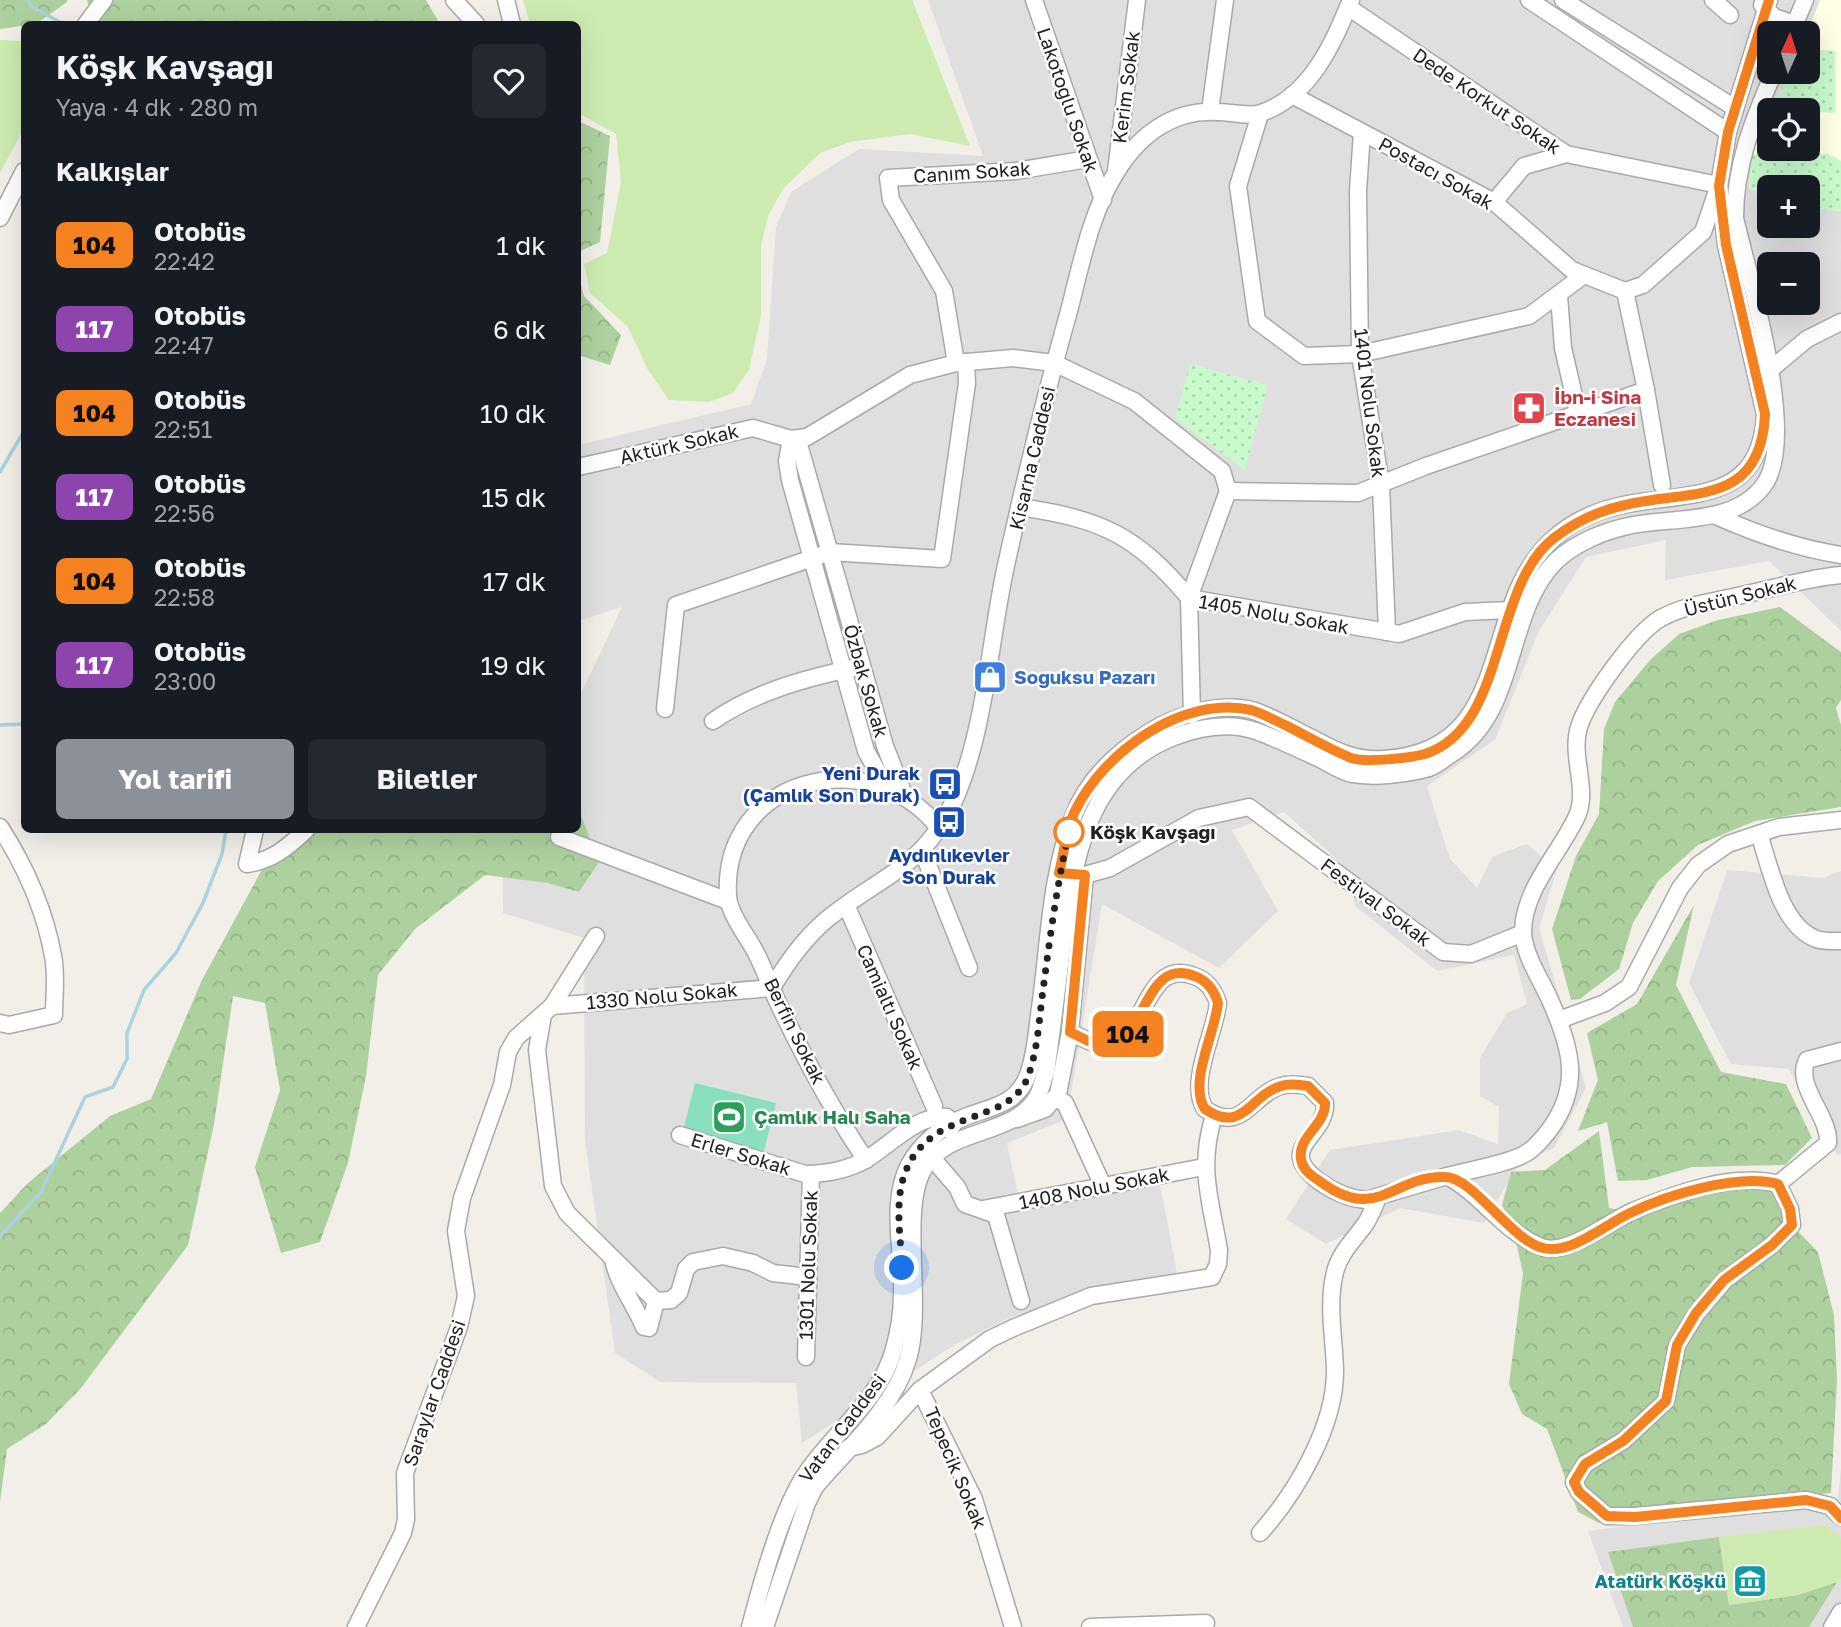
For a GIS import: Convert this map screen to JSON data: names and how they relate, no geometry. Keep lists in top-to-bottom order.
{
  "streets": {
    "street": [
      "Kerim Sokak",
      "Lakotoğlu Sokak",
      "Dede Korkut Sokak",
      "Canım Sokak",
      "Postacı Sokak",
      "1401 Nolu Sokak",
      "Aktürk Sokak",
      "Kisarna Caddesi",
      "Üstün Sokak",
      "1405 Nolu Sokak",
      "Özbak Sokak",
      "Festival Sokak",
      "1330 Nolu Sokak",
      "Camialtı Sokak",
      "Berfin Sokak",
      "Erler Sokak",
      "1408 Nolu Sokak",
      "1301 Nolu Sokak",
      "Saraylar Caddesi",
      "Vatan Caddesi",
      "Tepecik Sokak"
    ]
  },
  "crossings": [
    ["Kerim Sokak", "Kisarna Caddesi"],
    ["Lakotoğlu Sokak", "Canım Sokak"],
    ["Lakotoğlu Sokak", "Kisarna Caddesi"],
    ["Dede Korkut Sokak", "Vatan Caddesi"],
    ["Postacı Sokak", "1401 Nolu Sokak"],
    ["1401 Nolu Sokak", "1405 Nolu Sokak"],
    ["Aktürk Sokak", "Özbak Sokak"],
    ["Kisarna Caddesi", "1405 Nolu Sokak"],
    ["Kisarna Caddesi", "1330 Nolu Sokak"],
    ["Kisarna Caddesi", "Camialtı Sokak"],
    ["Kisarna Caddesi", "Berfin Sokak"],
    ["Üstün Sokak", "Festival Sokak"],
    ["1405 Nolu Sokak", "Vatan Caddesi"],
    ["Festival Sokak", "Vatan Caddesi"],
    ["1330 Nolu Sokak", "Berfin Sokak"],
    ["1330 Nolu Sokak", "Saraylar Caddesi"],
    ["Berfin Sokak", "Erler Sokak"],
    ["Erler Sokak", "1301 Nolu Sokak"],
    ["Erler Sokak", "Vatan Caddesi"]
  ],
  "places": {
    "pharmacy": ["İbn-i Sina Eczanesi"],
    "shop": ["Soğuksu Pazarı"],
    "bus stop": ["Yeni Durak (Çamlık Son Durak)", "Aydınlıkevler Son Durak"],
    "other": ["Köşk Kavşağı"],
    "sports": ["Çamlık Halı Saha"],
    "museum": ["Atatürk Köşkü"]
  },
  "lines": ["bus line 104"],
  "north": "top",
  "page": {
    "on_map": "104",
    "map_buttons": ["+", "−"],
    "heading": [
      ["Köşk Kavşağı", "Yaya · 4 dk · 280 m"],
      "Kalkışlar"
    ],
    "list": [
      {
        "mark": "104",
        "name": "Otobüs",
        "note": "22:42",
        "value": "1 dk"
      },
      {
        "mark": "117",
        "name": "Otobüs",
        "note": "22:47",
        "value": "6 dk"
      },
      {
        "mark": "104",
        "name": "Otobüs",
        "note": "22:51",
        "value": "10 dk"
      },
      {
        "mark": "117",
        "name": "Otobüs",
        "note": "22:56",
        "value": "15 dk"
      },
      {
        "mark": "104",
        "name": "Otobüs",
        "note": "22:58",
        "value": "17 dk"
      },
      {
        "mark": "117",
        "name": "Otobüs",
        "note": "23:00",
        "value": "19 dk"
      }
    ],
    "buttons": ["Yol tarifi", "Biletler"]
  }
}
